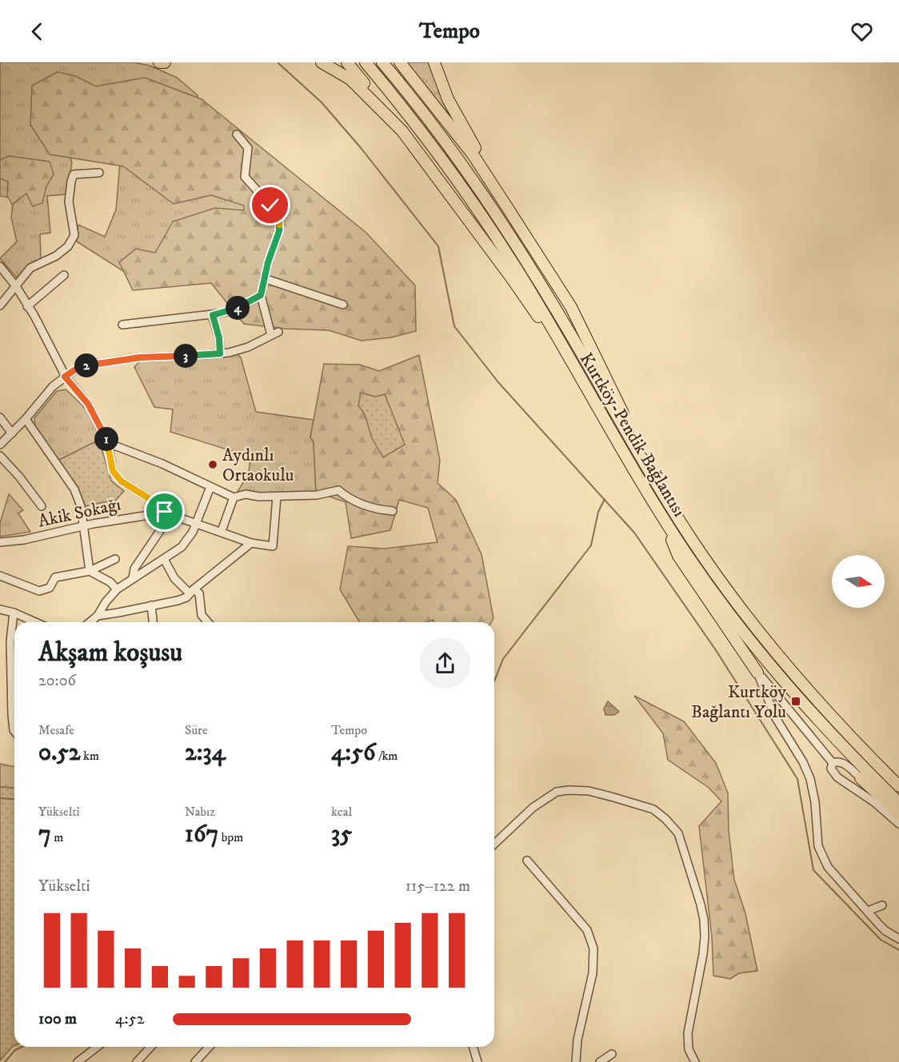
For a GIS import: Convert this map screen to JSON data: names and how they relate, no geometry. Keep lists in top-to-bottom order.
{
  "streets": {
    "highway": ["Kurtköy-Pendik Bağlantısı"],
    "street": ["Akik Sokağı"]
  },
  "places": {
    "other": ["Aydınlı Ortaokulu"],
    "transit": ["Kurtköy Bağlantı Yolu"]
  },
  "north": "right",
  "page": {
    "header": "Tempo",
    "pins": [
      "4",
      "3",
      "2",
      "1"
    ],
    "heading": ["Akşam koşusu", "20:06"],
    "stats": [
      ["Mesafe", "0.52 km"],
      ["Süre", "2:34"],
      ["Tempo", "4:56 /km"],
      ["Yükselti", "7 m"],
      ["Nabız", "167 bpm"],
      ["kcal", "35"]
    ],
    "chart": ["Yükselti", "115–122 m"],
    "list": [
      {
        "name": "100 m",
        "note": "4:52"
      }
    ]
  }
}
